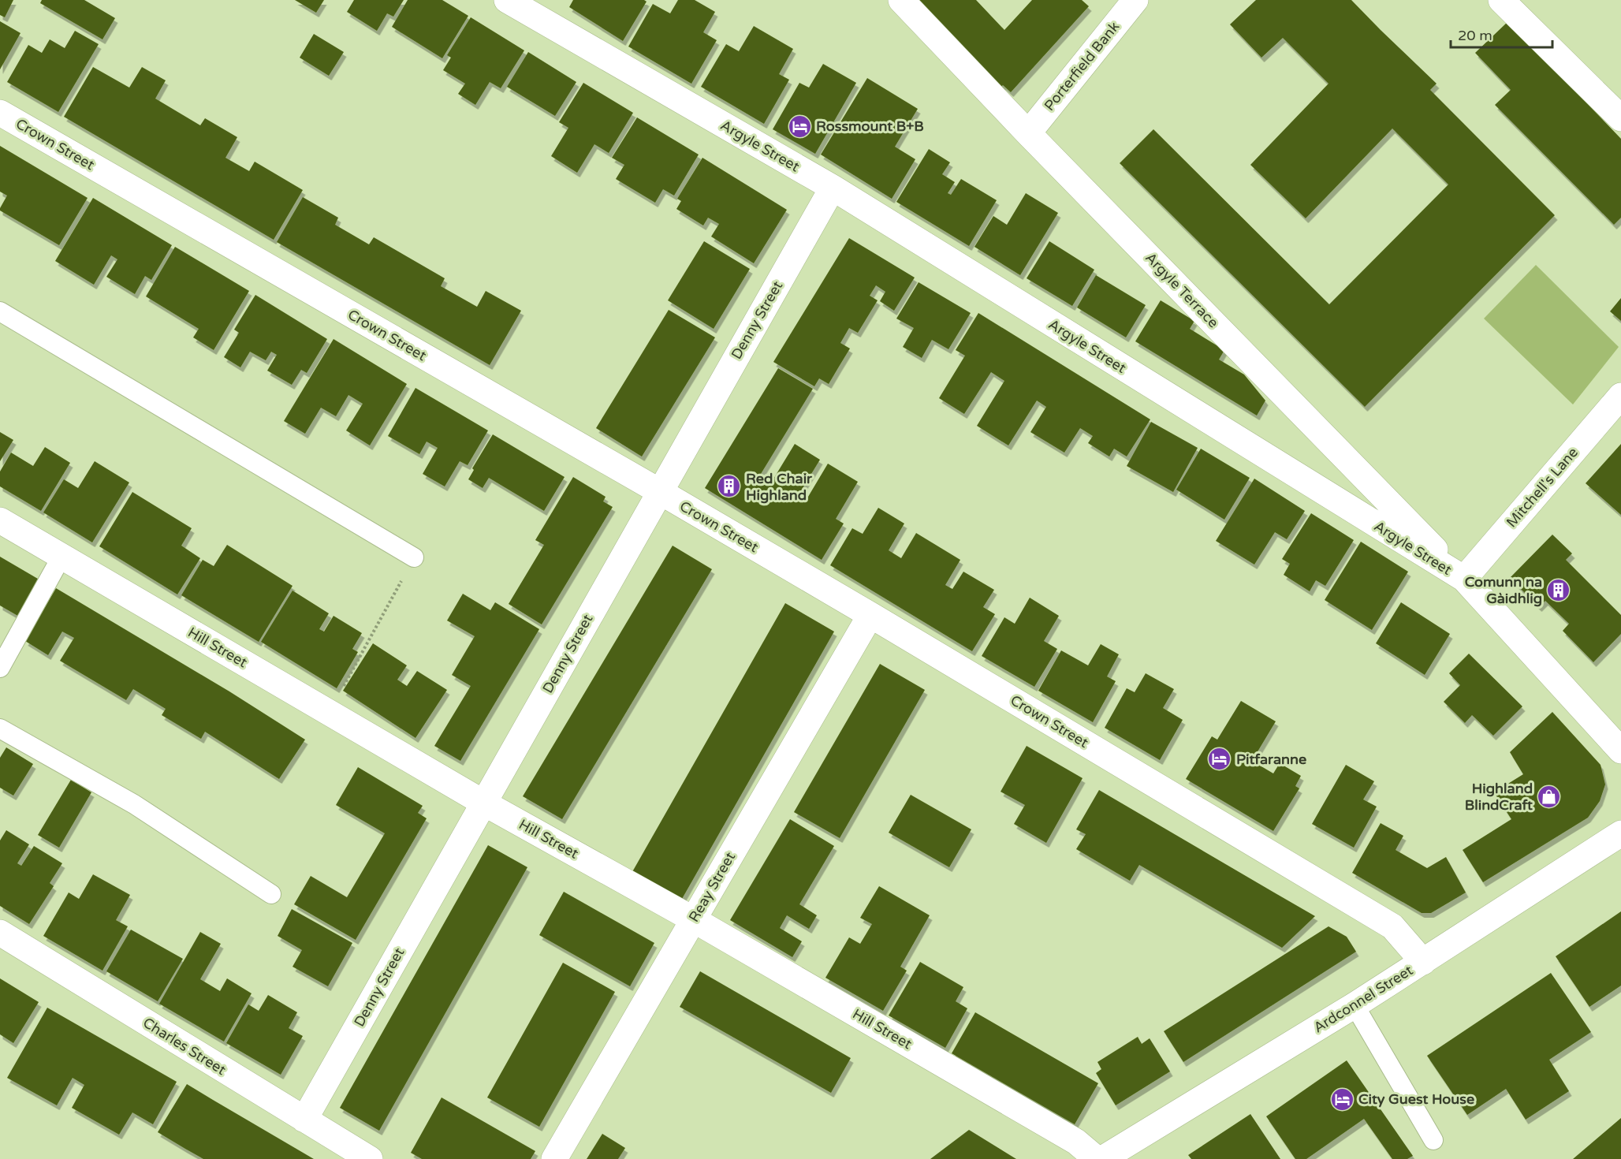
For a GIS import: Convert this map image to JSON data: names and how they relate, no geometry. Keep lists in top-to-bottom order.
{
  "streets": {
    "street": [
      "Porterfield Bank",
      "Crown Street",
      "Argyle Street",
      "Argyle Terrace",
      "Denny Street",
      "Mitchell's Lane",
      "Hill Street",
      "Reay Street",
      "Ardconnel Street",
      "Charles Street"
    ]
  },
  "crossings": [
    ["Porterfield Bank", "Argyle Terrace"],
    ["Crown Street", "Denny Street"],
    ["Crown Street", "Reay Street"],
    ["Crown Street", "Ardconnel Street"],
    ["Argyle Street", "Argyle Terrace"],
    ["Argyle Street", "Denny Street"],
    ["Argyle Street", "Mitchell's Lane"],
    ["Argyle Terrace", "Mitchell's Lane"],
    ["Denny Street", "Hill Street"],
    ["Denny Street", "Charles Street"],
    ["Hill Street", "Reay Street"]
  ],
  "places": {
    "hotel": ["Rossmount B+B", "Pitfaranne", "City Guest House"],
    "building": ["Red Chair Highland", "Comunn na Gàidhlig"],
    "shop": ["Highland BlindCraft"]
  },
  "scale_bar": "20 m"
}
